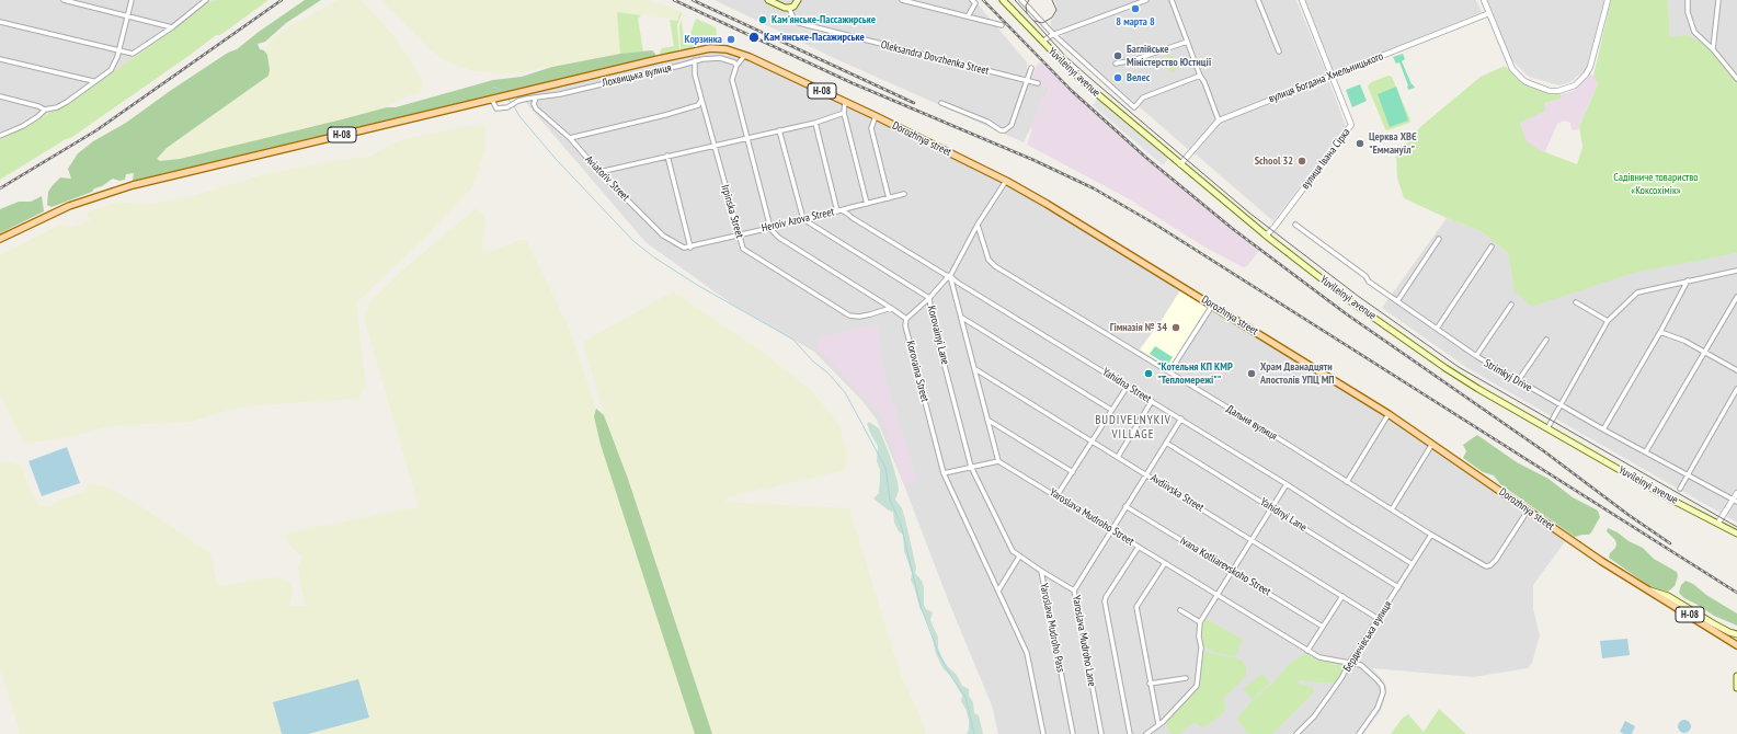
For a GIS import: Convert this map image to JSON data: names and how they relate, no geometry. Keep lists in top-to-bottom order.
{
  "streets": {
    "main road": ["Yuvileinyi avenue", "Н-08", "Dorozhnya street"],
    "street": [
      "Oleksandra Dovzhenka Street",
      "Лохвицька вулиця",
      "вулиця Богдана Хмельницького",
      "вулиця Івана Сірка",
      "Aviatoriv Street",
      "Irpinska Street",
      "Heroiv Azova Street",
      "Korovainyi Lane",
      "Korovaina Street",
      "Strimkyj Drive",
      "Yahidna Street",
      "Дальня вулиця",
      "Avdiivska Street",
      "Yahidnyi Lane",
      "Yaroslava Mudroho Street",
      "Ivana Kotliarevskoho Street",
      "Yaroslava Mudroho Pass",
      "Бердичівська вулиця",
      "Yaroslava Mudroho Lane"
    ]
  },
  "crossings": [
    ["Yuvileinyi avenue", "вулиця Богдана Хмельницького"],
    ["Yuvileinyi avenue", "вулиця Івана Сірка"],
    ["Лохвицька вулиця", "Н-08"],
    ["Лохвицька вулиця", "Dorozhnya street"],
    ["Лохвицька вулиця", "Aviatoriv Street"],
    ["Лохвицька вулиця", "Irpinska Street"],
    ["вулиця Богдана Хмельницького", "вулиця Івана Сірка"],
    ["Н-08", "Dorozhnya street"],
    ["Dorozhnya street", "Дальня вулиця"],
    ["Aviatoriv Street", "Heroiv Azova Street"],
    ["Irpinska Street", "Heroiv Azova Street"],
    ["Heroiv Azova Street", "Korovainyi Lane"],
    ["Heroiv Azova Street", "Yahidna Street"],
    ["Korovainyi Lane", "Yaroslava Mudroho Pass"],
    ["Yahidna Street", "Бердичівська вулиця"],
    ["Yahidna Street", "Yaroslava Mudroho Lane"],
    ["Дальня вулиця", "Бердичівська вулиця"],
    ["Avdiivska Street", "Бердичівська вулиця"],
    ["Avdiivska Street", "Yaroslava Mudroho Lane"],
    ["Yahidnyi Lane", "Бердичівська вулиця"],
    ["Yahidnyi Lane", "Yaroslava Mudroho Lane"],
    ["Yaroslava Mudroho Street", "Бердичівська вулиця"],
    ["Yaroslava Mudroho Street", "Yaroslava Mudroho Lane"],
    ["Ivana Kotliarevskoho Street", "Yaroslava Mudroho Lane"]
  ],
  "districts": ["BUDIVELNYKIV VILLAGE"],
  "parks": ["Садівниче товариство «Коксохімік»"],
  "places": [
    "8 марта 8",
    "Кам'янське-Пассажирське",
    "Кам'янське-Пасажирське",
    "Корзинка",
    "Баглійське Міністерство Юстиції",
    "Велес",
    "Церква ХВЄ \"Еммануїл\"",
    "School 32",
    "Гімназія № 34",
    "\"Котельня КП КМР \"Тепломережi\"\"",
    "Храм Дванадцяти Апостолів УПЦ МП"
  ]
}
